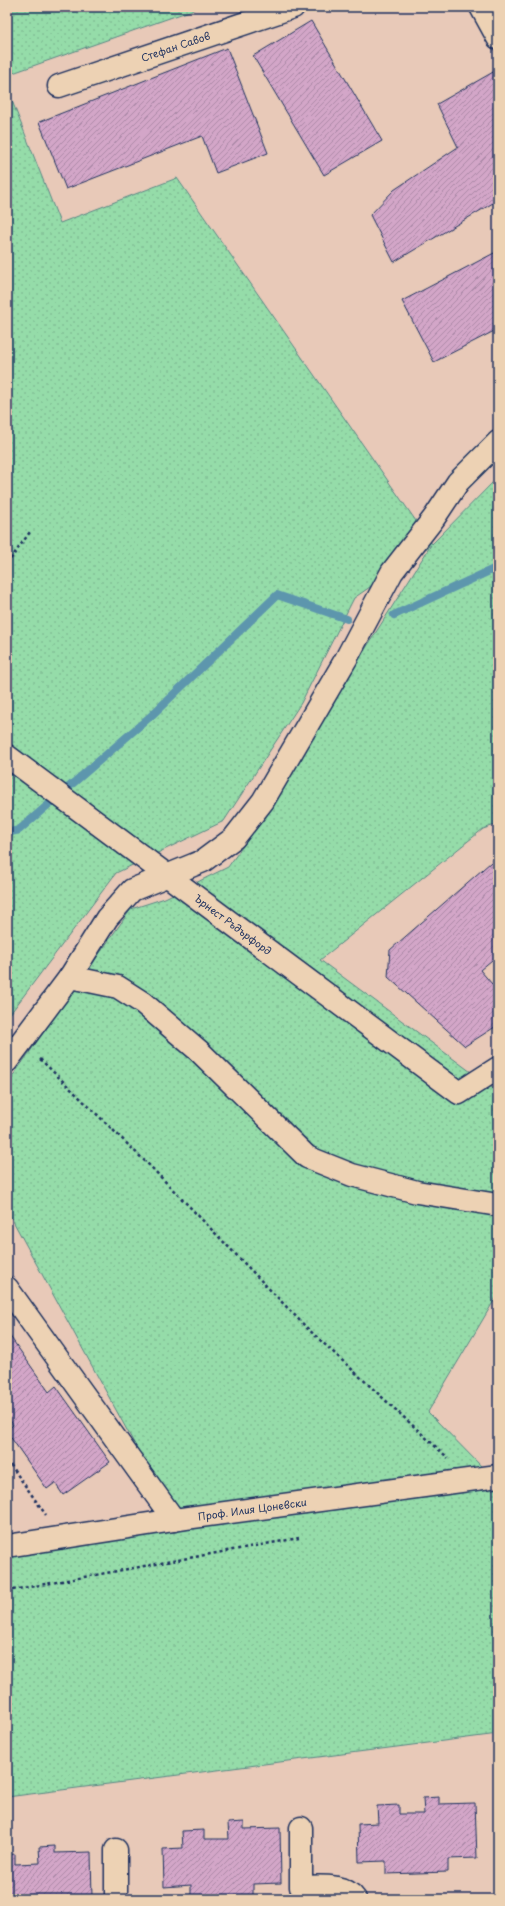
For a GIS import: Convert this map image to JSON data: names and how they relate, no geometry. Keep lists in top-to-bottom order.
{
  "streets": {
    "street": ["Стефан Савов", "Ърнест Ръдърфорд", "Проф. Илия Цоневски"]
  }
}
